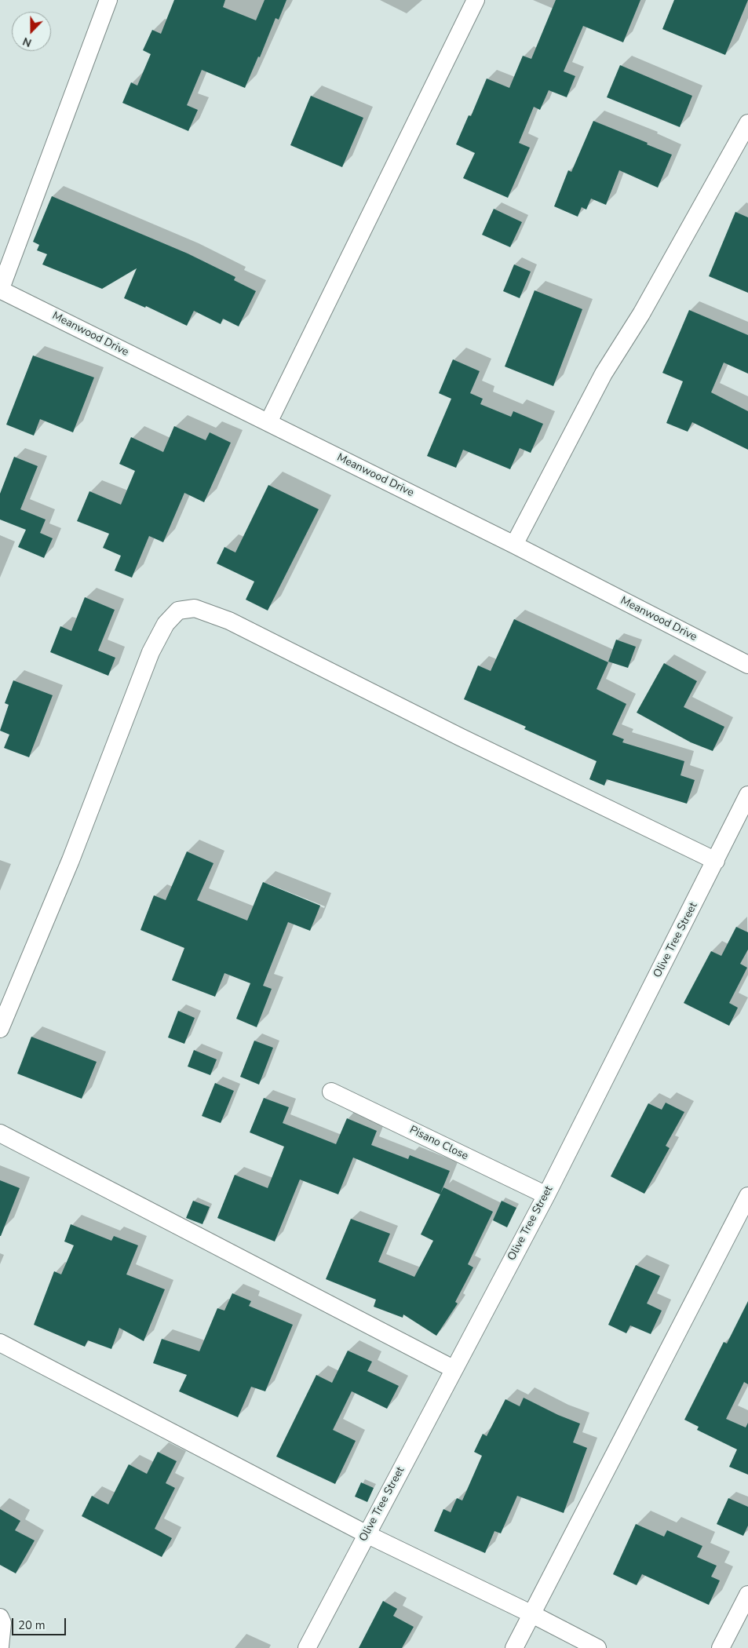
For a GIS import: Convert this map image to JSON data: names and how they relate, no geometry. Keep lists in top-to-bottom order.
{
  "streets": {
    "street": ["Meanwood Drive", "Olive Tree Street", "Pisano Close"]
  },
  "crossings": [
    ["Olive Tree Street", "Pisano Close"]
  ],
  "scale_bar": "20 m",
  "north": "bottom"
}
